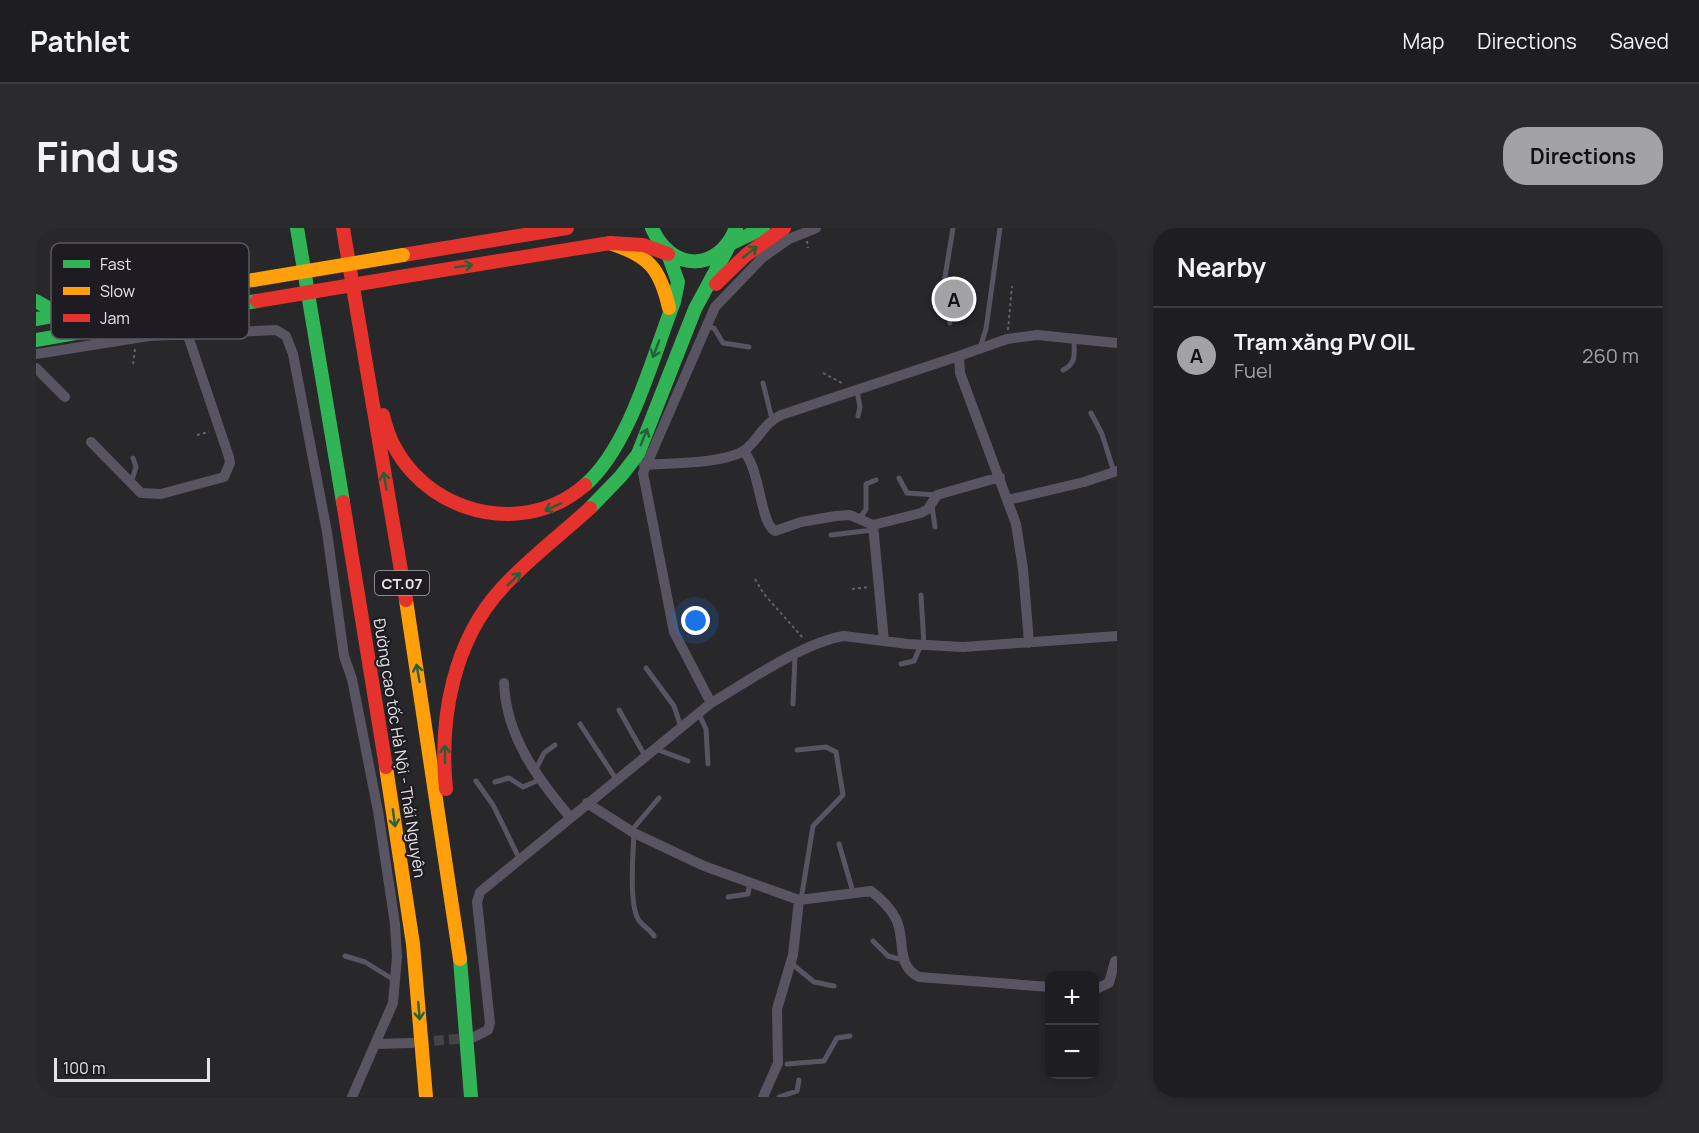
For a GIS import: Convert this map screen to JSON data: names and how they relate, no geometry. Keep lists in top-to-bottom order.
{
  "streets": {
    "main road": ["CT.07", "Đường cao tốc Hà Nội - Thái Nguyên"]
  },
  "legend": ["Fast", "Slow", "Jam"],
  "scale_bar": "100 m",
  "page": {
    "header": "Pathlet",
    "nav": ["Map", "Directions", "Saved"],
    "title": "Find us",
    "buttons": "Directions",
    "heading": "Nearby",
    "pins": "A",
    "list": [
      {
        "mark": "A",
        "name": "Trạm xăng PV OIL",
        "note": "Fuel",
        "value": "260 m"
      }
    ],
    "map_buttons": ["+", "−"],
    "scale": "100 m"
  }
}
